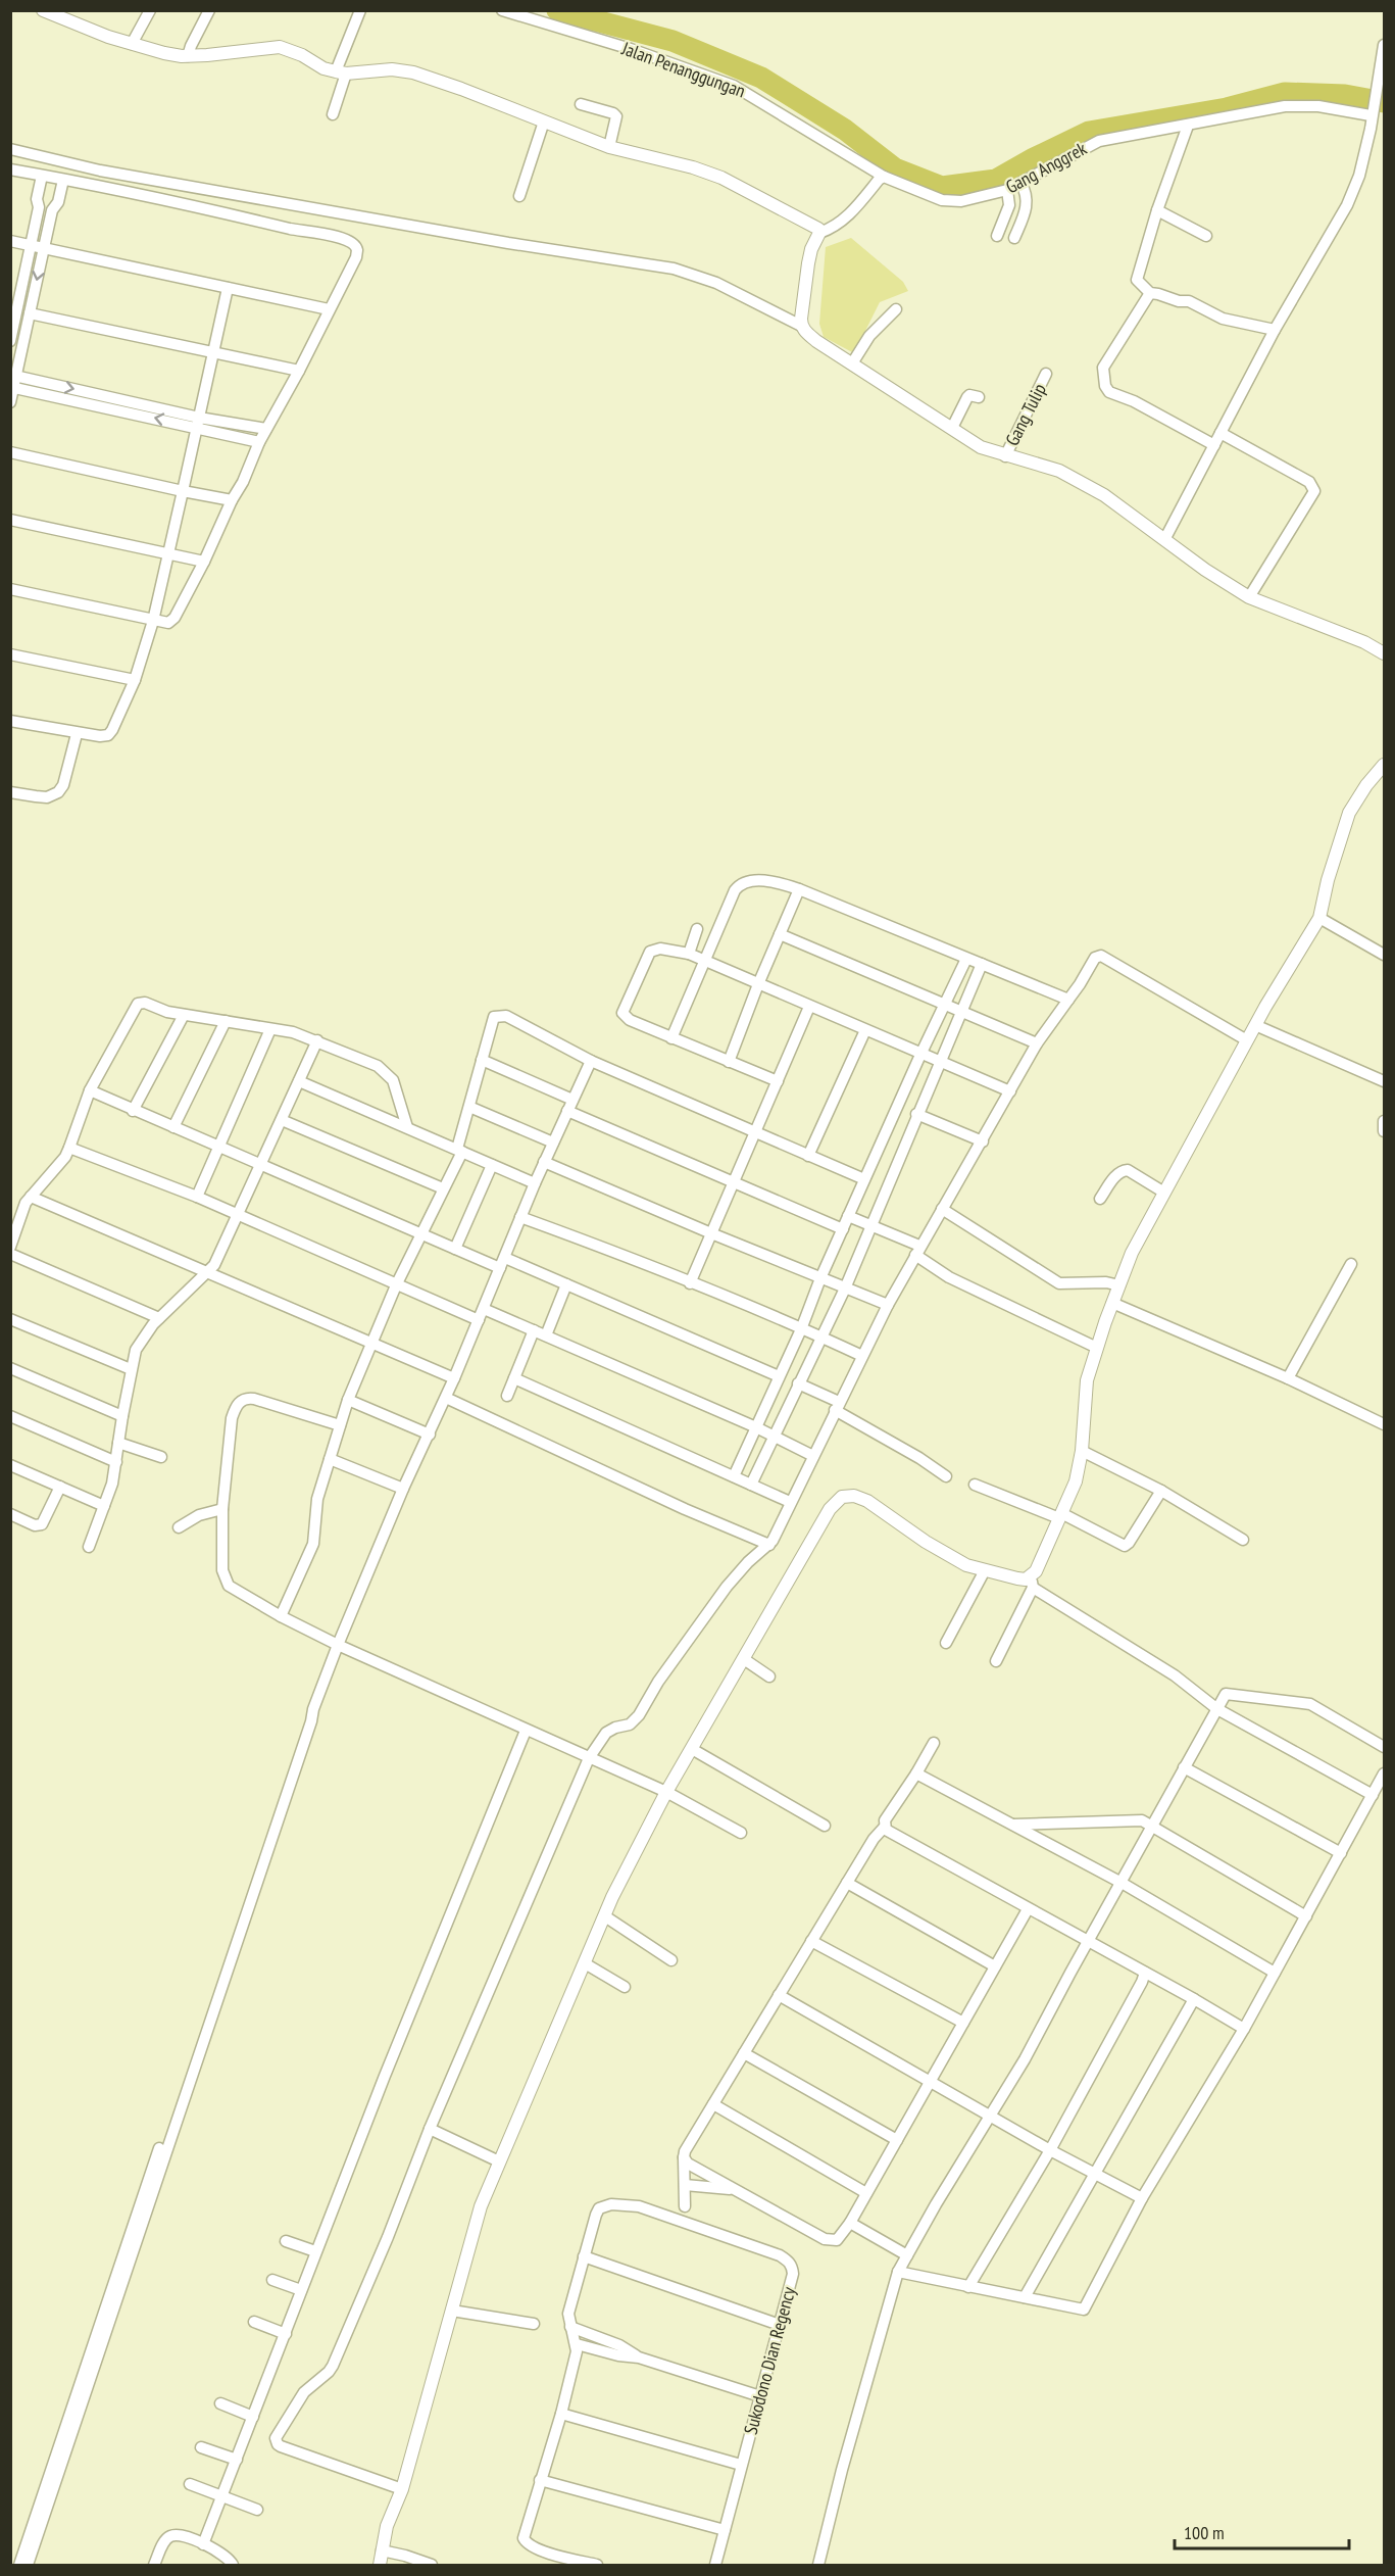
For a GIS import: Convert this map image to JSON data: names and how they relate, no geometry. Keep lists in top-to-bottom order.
{
  "streets": {
    "street": [
      "Jalan Penanggungan",
      "Gang Anggrek",
      "Gang Tulip",
      "Sukodono Dian Regency"
    ]
  },
  "crossings": [
    ["Jalan Penanggungan", "Gang Anggrek"]
  ],
  "scale_bar": "100 m"
}
